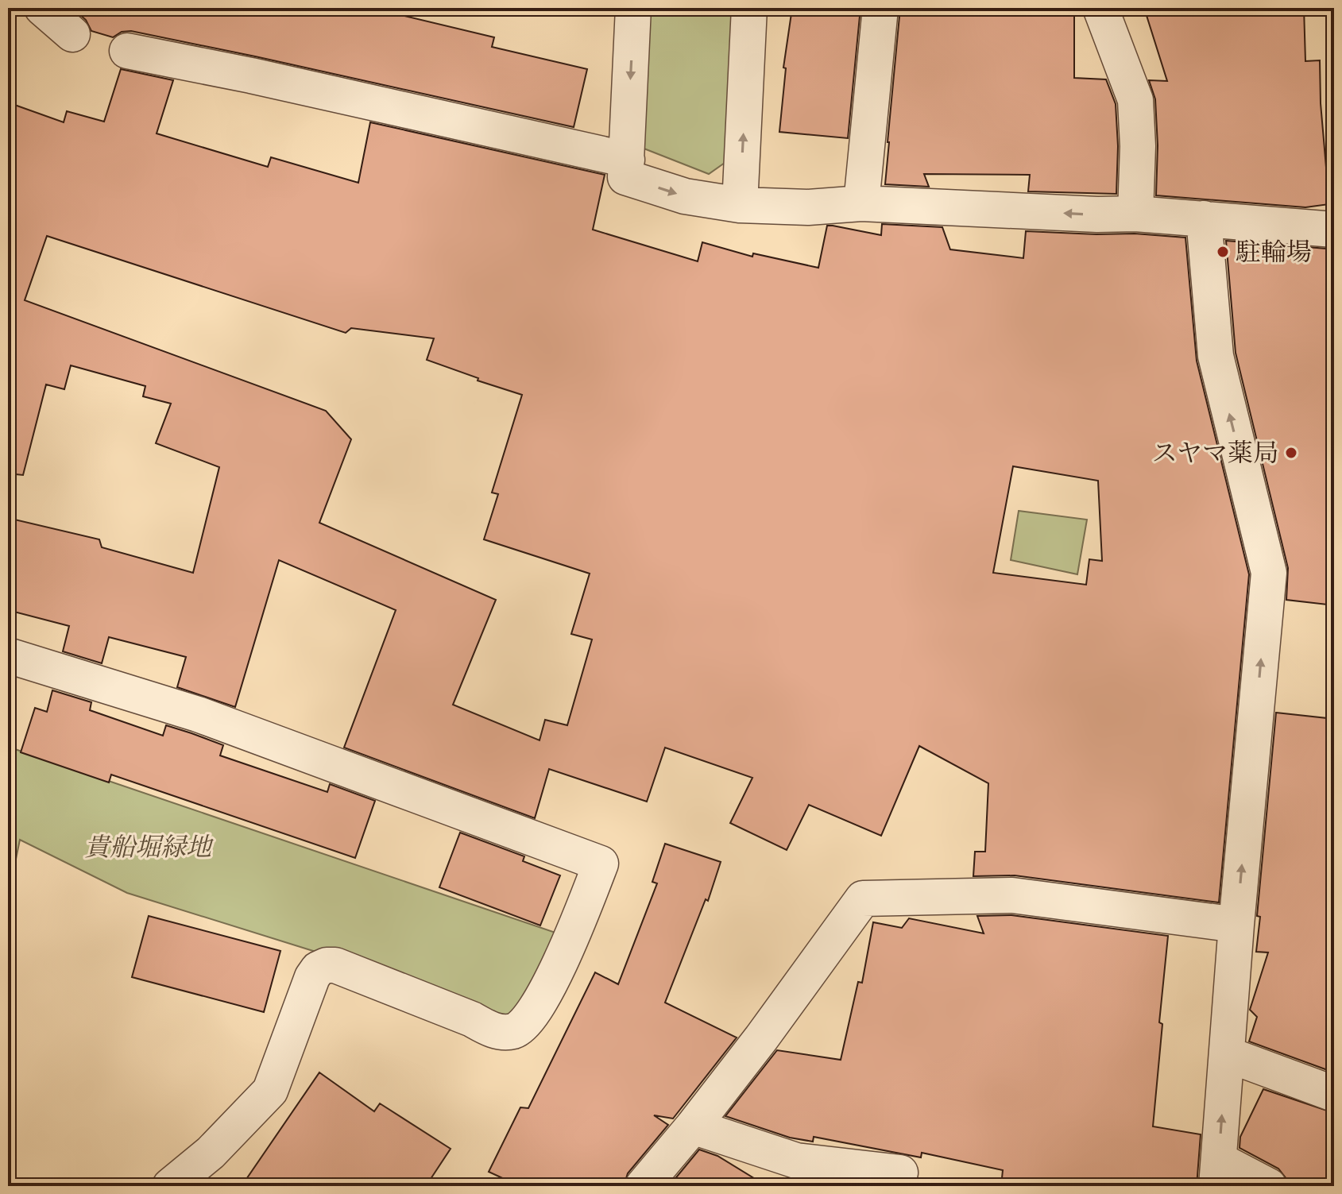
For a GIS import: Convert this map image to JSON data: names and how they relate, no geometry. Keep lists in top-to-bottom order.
{
  "parks": ["貴船堀緑地"],
  "places": ["駐輪場", "スヤマ薬局"]
}
